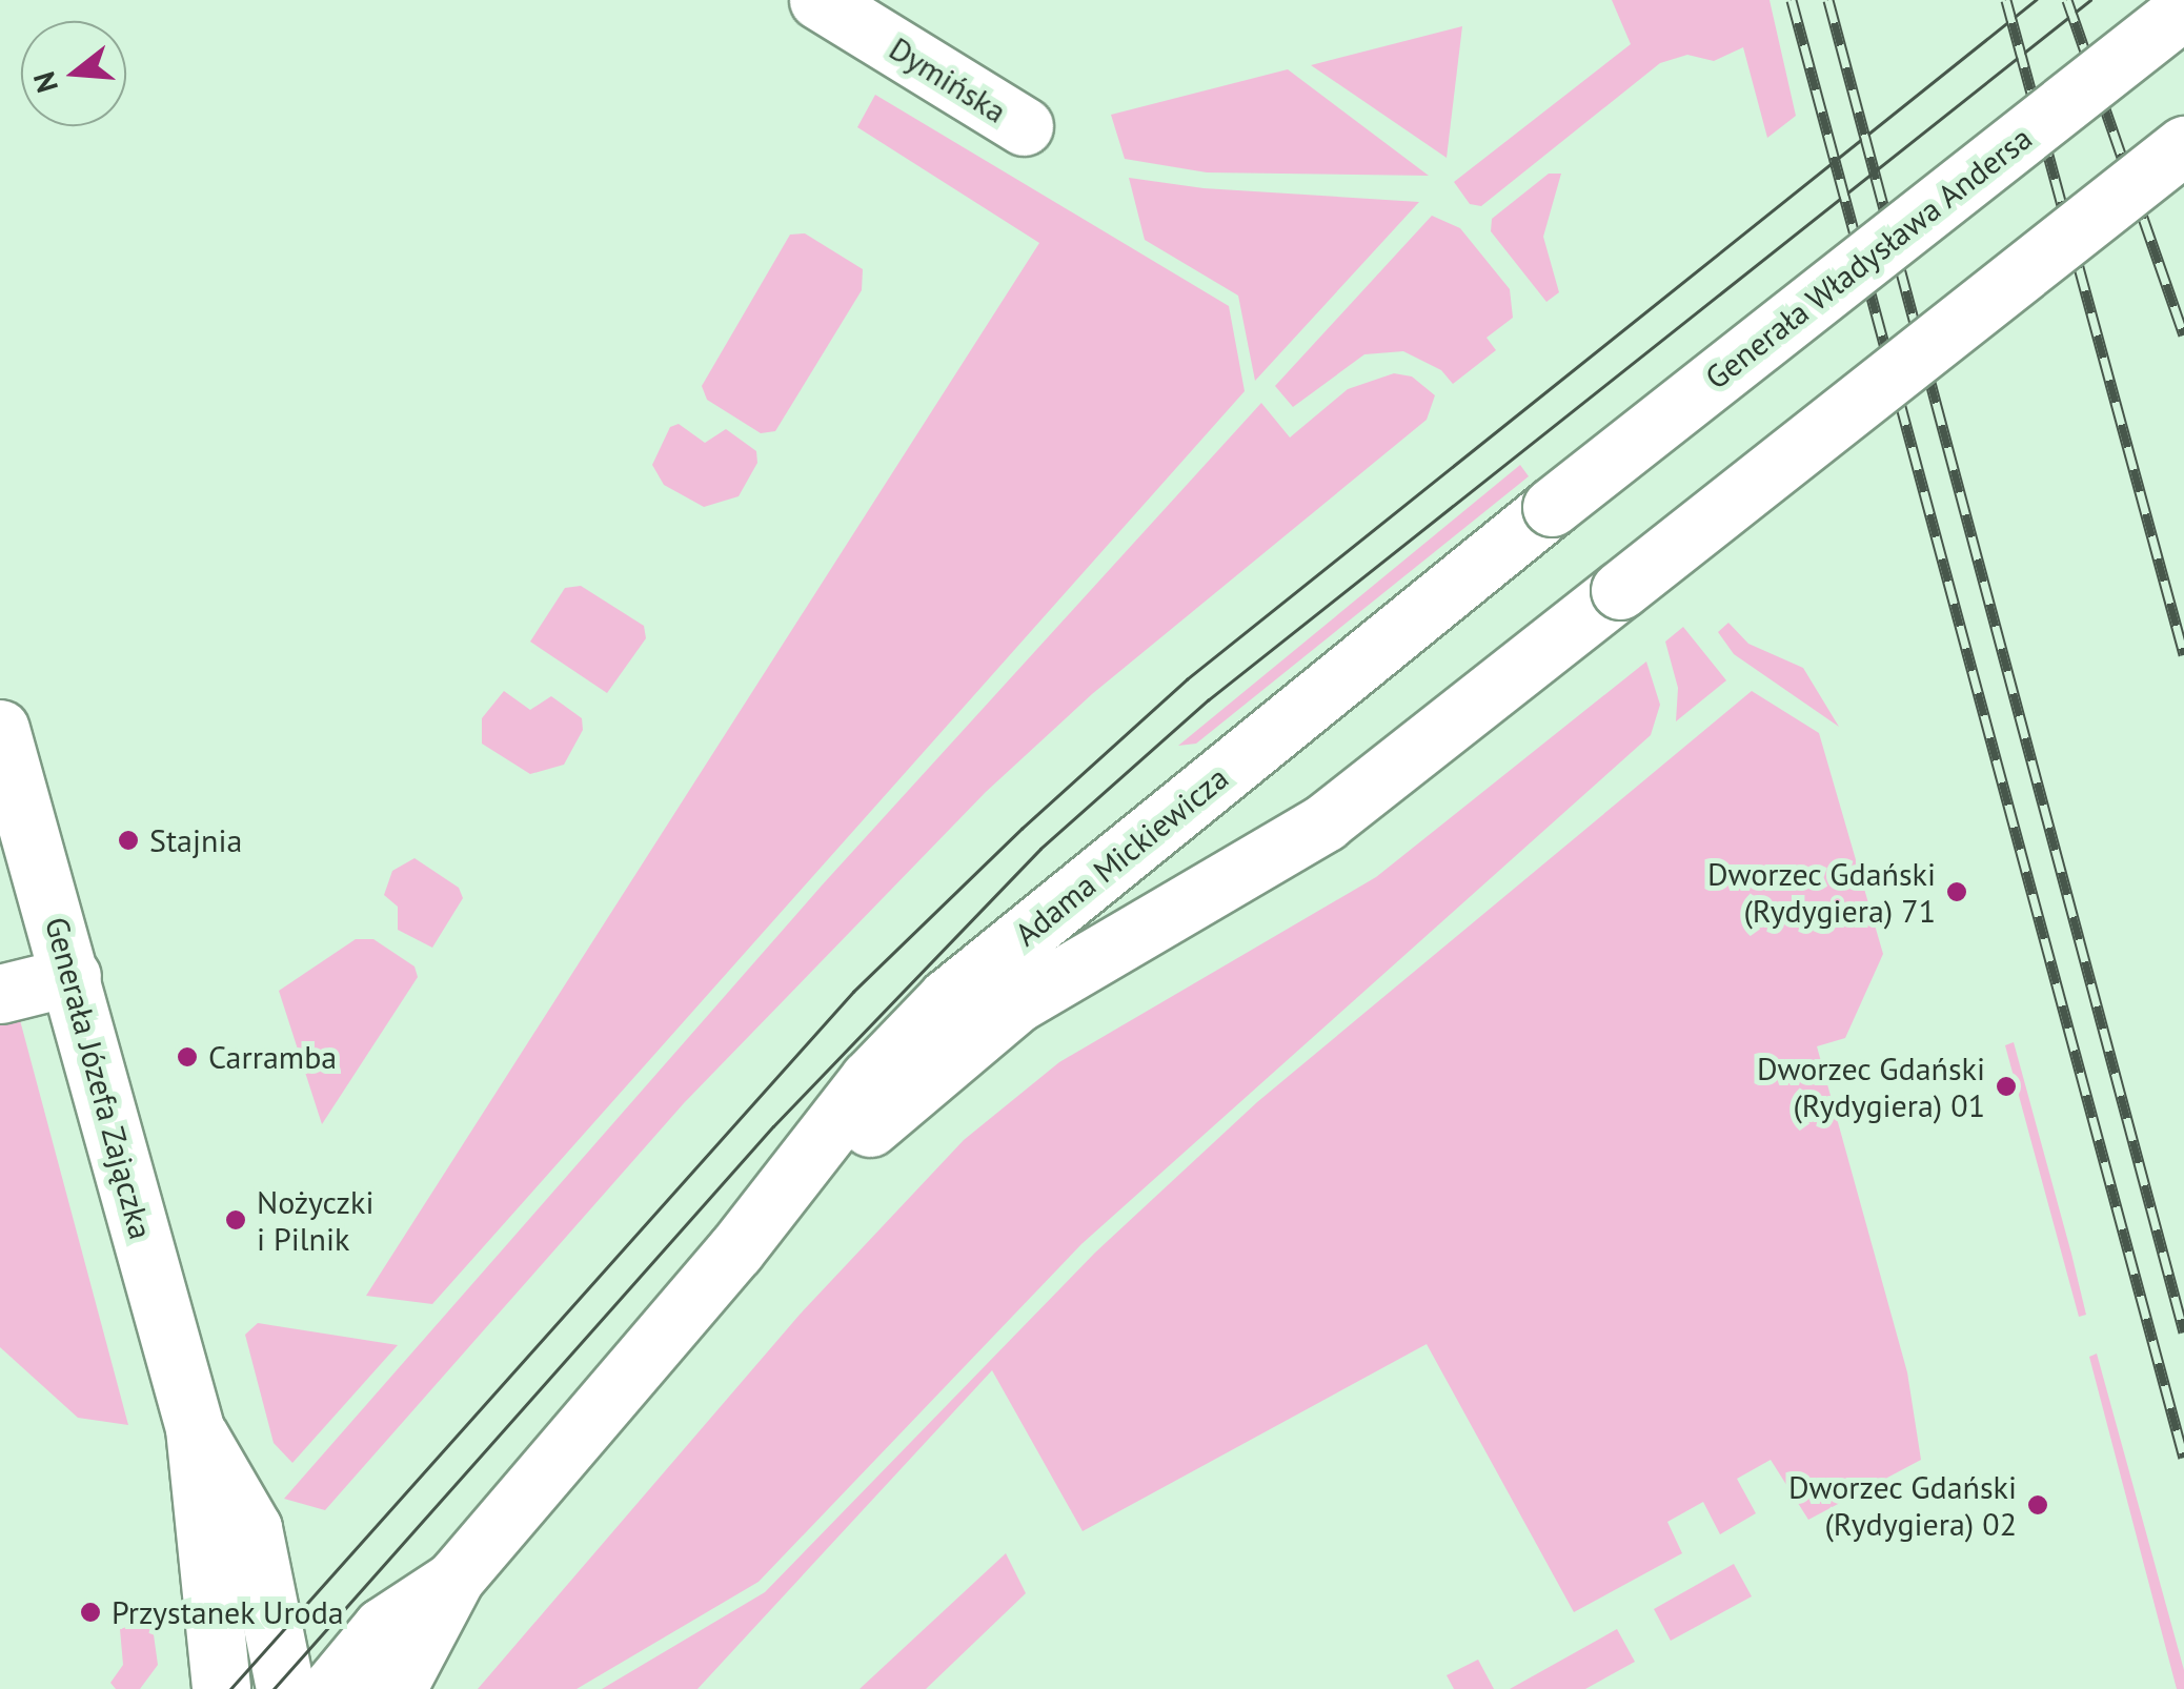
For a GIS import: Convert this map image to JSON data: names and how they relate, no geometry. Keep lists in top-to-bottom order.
{
  "streets": {
    "main road": [
      "Dymińska",
      "Generała Władysława Andersa",
      "Adama Mickiewicza",
      "Generała Józefa Zajączka"
    ]
  },
  "crossings": [
    ["Generała Władysława Andersa", "Adama Mickiewicza"]
  ],
  "places": [
    "Stajnia",
    "Dworzec Gdański (Rydygiera) 71",
    "Carramba",
    "Dworzec Gdański (Rydygiera) 01",
    "Nożyczki i Pilnik",
    "Dworzec Gdański (Rydygiera) 02",
    "Przystanek Uroda"
  ],
  "north": "left"
}
